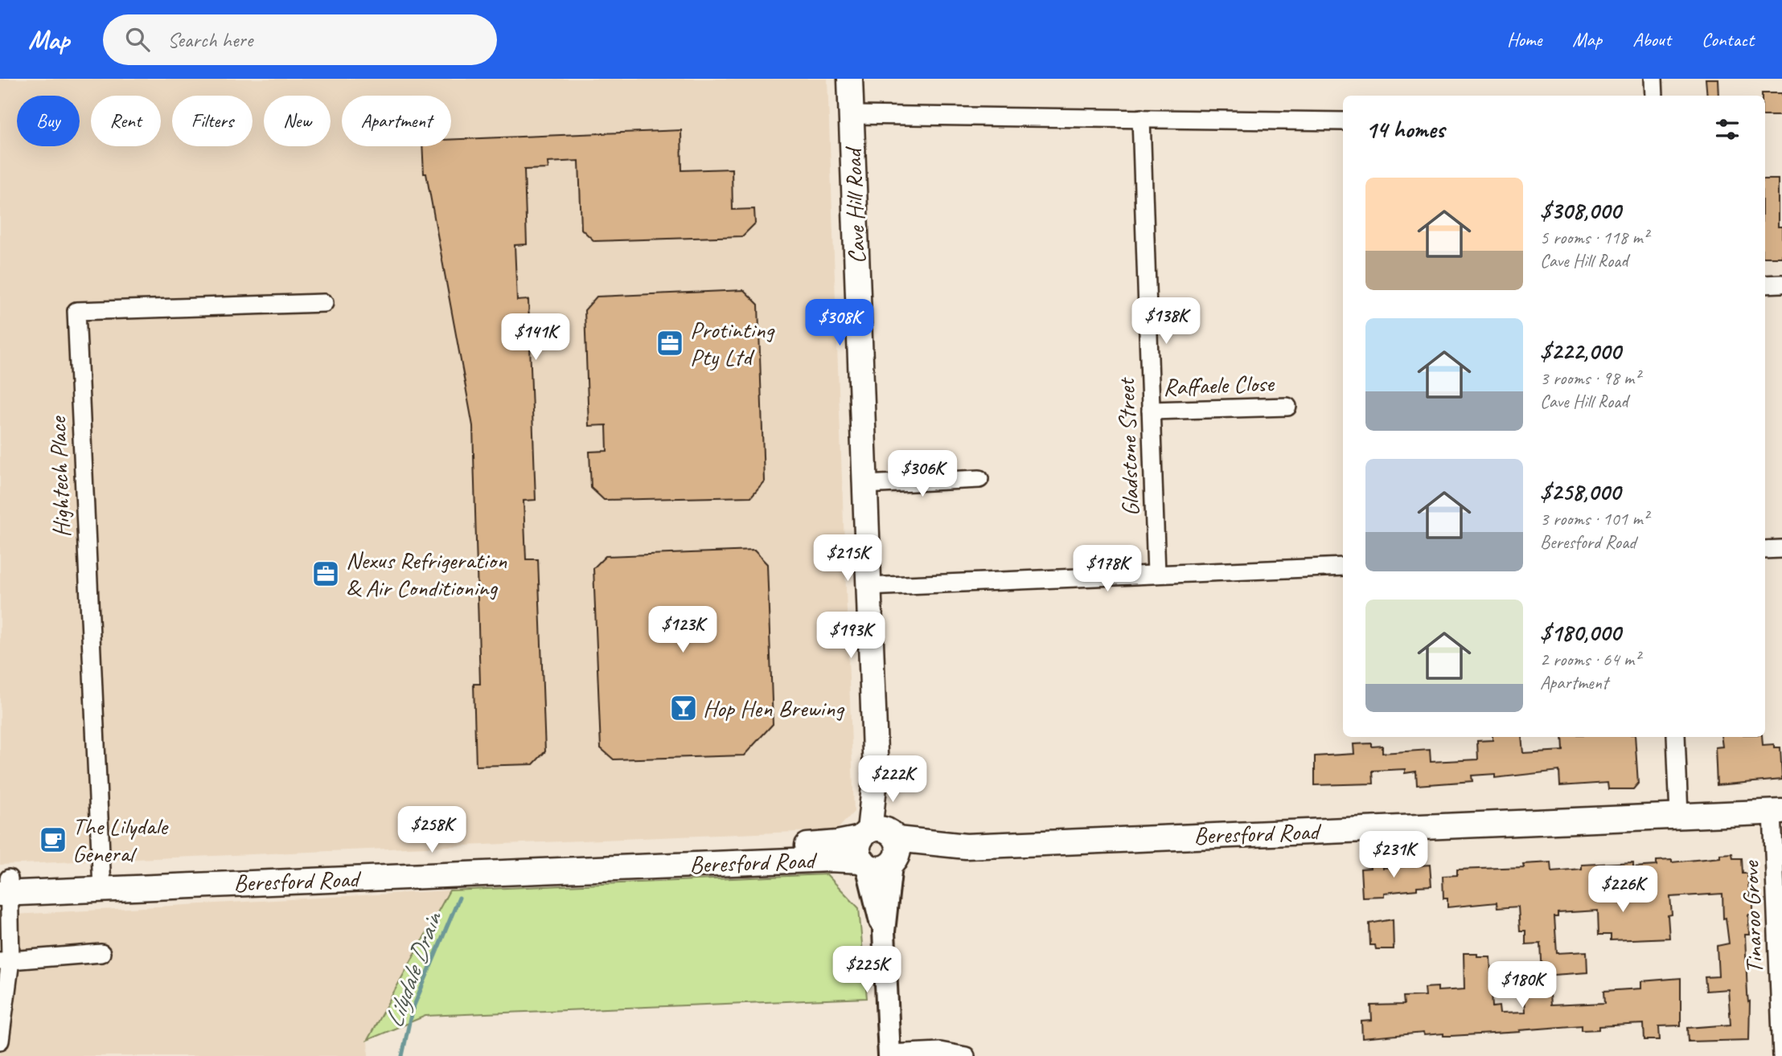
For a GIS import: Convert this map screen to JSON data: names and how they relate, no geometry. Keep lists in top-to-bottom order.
{
  "streets": {
    "main road": ["Cave Hill Road", "Beresford Road"],
    "street": [
      "Raffaele Close",
      "Gladstone Street",
      "Hightech Place",
      "Tinaroo Grove"
    ]
  },
  "crossings": [
    ["Cave Hill Road", "Beresford Road"],
    ["Raffaele Close", "Gladstone Street"],
    ["Hightech Place", "Beresford Road"],
    ["Beresford Road", "Tinaroo Grove"]
  ],
  "water": ["Lilydale Drain"],
  "places": {
    "office": ["Protinting Pty Ltd", "Nexus Refrigeration & Air Conditioning"],
    "bar": ["Hop Hen Brewing"],
    "cafe": ["The Lilydale General"]
  },
  "page": {
    "header": "Map",
    "search": "Search here",
    "nav": [
      "Home",
      "Map",
      "About",
      "Contact"
    ],
    "chip": [
      "Buy",
      "Rent",
      "Filters",
      "New",
      "Apartment"
    ],
    "heading": "14 homes",
    "list": [
      {
        "name": "$308,000",
        "note": "5 rooms · 118 m² · Cave Hill Road"
      },
      {
        "name": "$222,000",
        "note": "3 rooms · 98 m² · Cave Hill Road"
      },
      {
        "name": "$258,000",
        "note": "3 rooms · 101 m² · Beresford Road"
      },
      {
        "name": "$180,000",
        "note": "2 rooms · 64 m² · Apartment"
      }
    ],
    "price": [
      "$138K",
      "$308K",
      "$141K",
      "$306K",
      "$215K",
      "$178K",
      "$123K",
      "$193K",
      "$222K",
      "$258K",
      "$231K",
      "$226K",
      "$225K",
      "$180K"
    ]
  }
}
